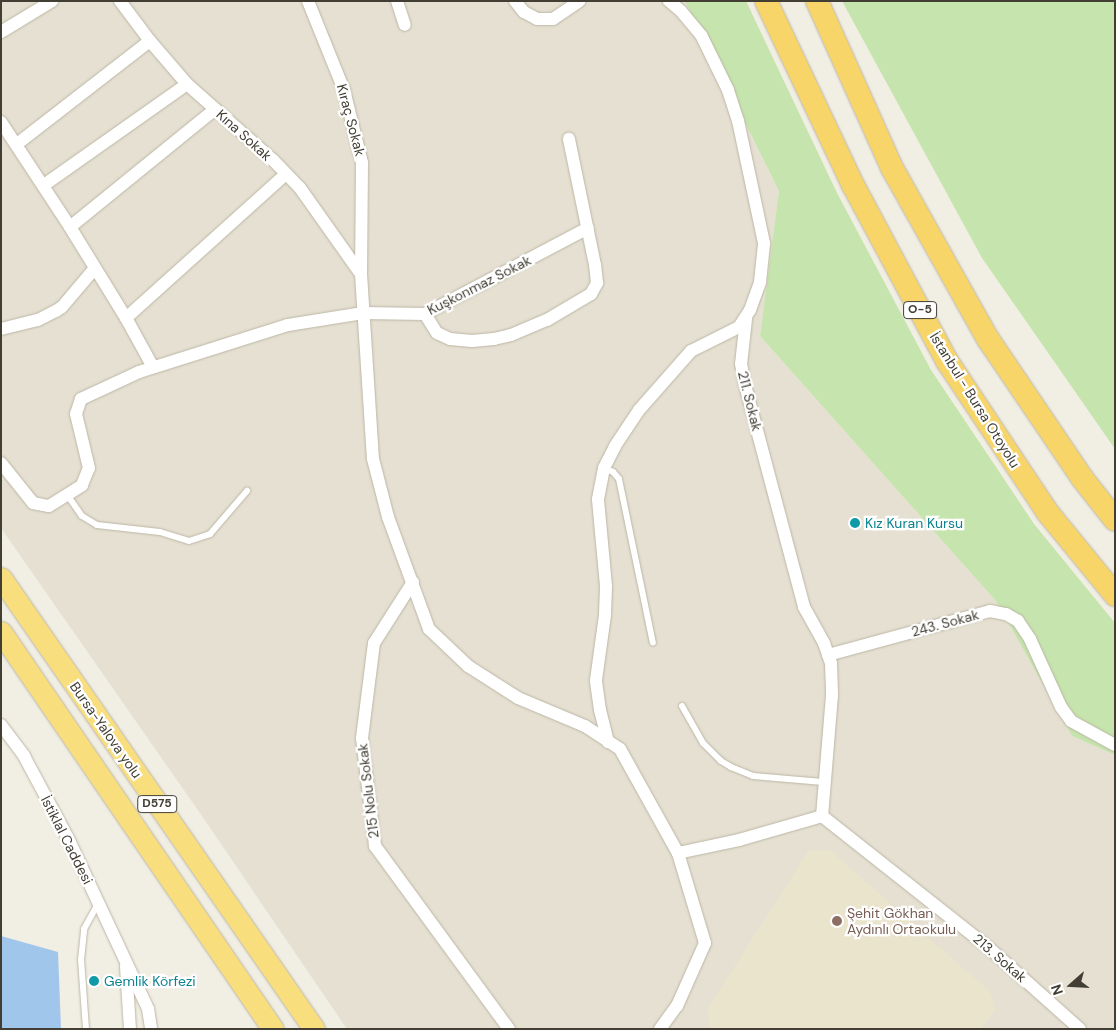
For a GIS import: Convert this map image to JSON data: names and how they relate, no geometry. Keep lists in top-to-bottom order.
{
  "streets": {
    "highway": [
      "O-5",
      "İstanbul - Bursa Otoyolu",
      "Bursa-Yalova yolu",
      "D575"
    ],
    "street": [
      "Kıraç Sokak",
      "Kına Sokak",
      "Kuşkonmaz Sokak",
      "211. Sokak",
      "243. Sokak",
      "215 Nolu Sokak",
      "İstiklal Caddesi",
      "213. Sokak"
    ]
  },
  "crossings": [
    ["Kıraç Sokak", "Kına Sokak"],
    ["Kıraç Sokak", "Kuşkonmaz Sokak"],
    ["Kıraç Sokak", "215 Nolu Sokak"],
    ["211. Sokak", "243. Sokak"],
    ["211. Sokak", "213. Sokak"]
  ],
  "places": ["Kız Kuran Kursu", "Şehit Gökhan Aydınlı Ortaokulu", "Gemlik Körfezi"],
  "north": "left"
}
